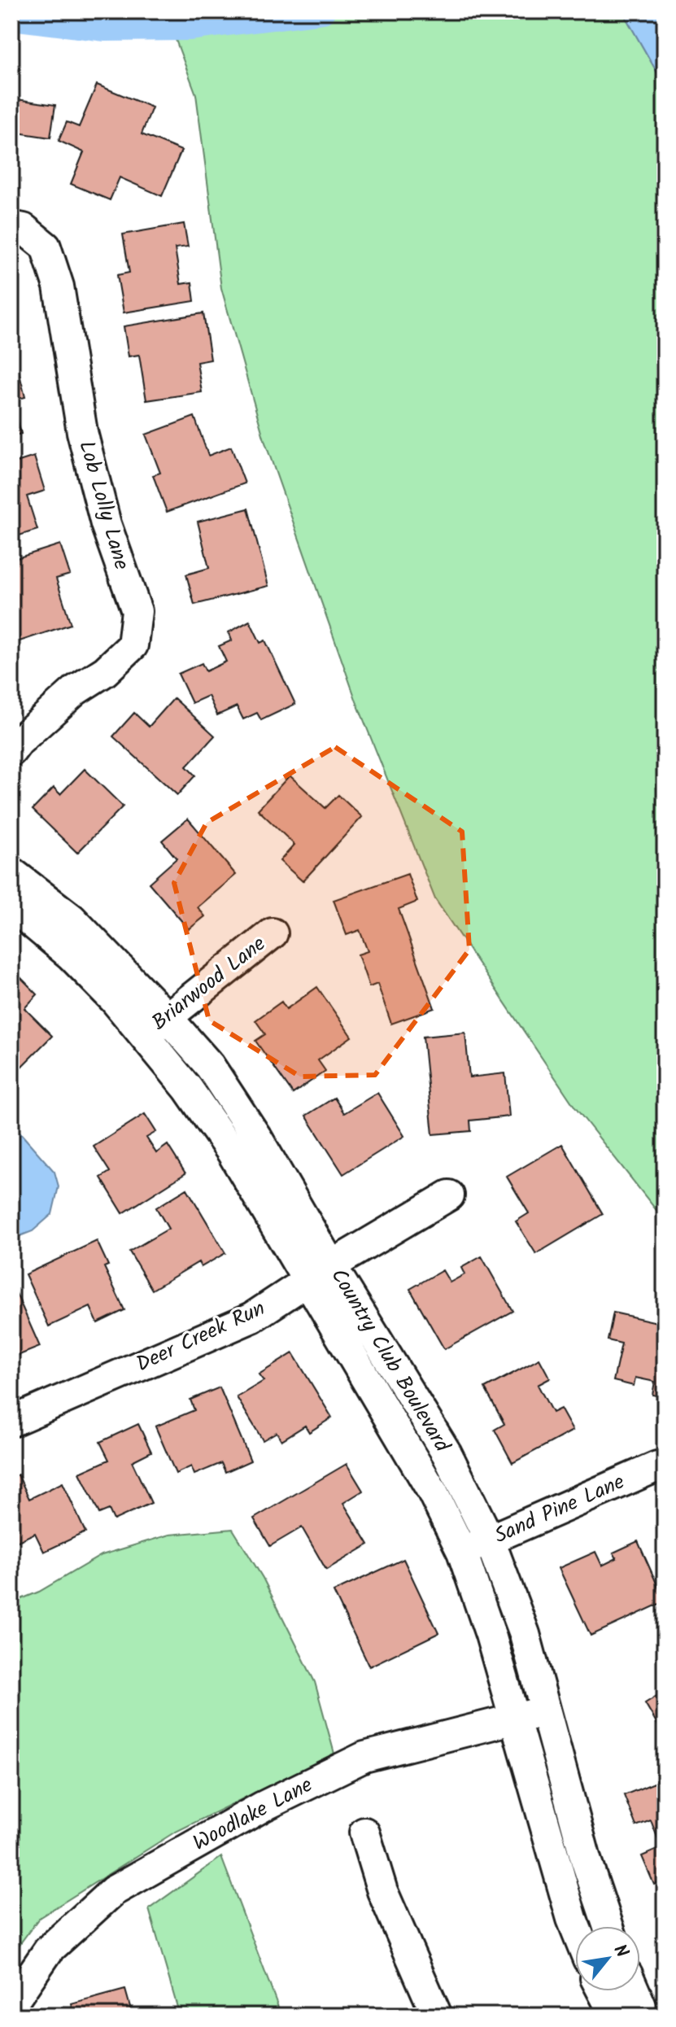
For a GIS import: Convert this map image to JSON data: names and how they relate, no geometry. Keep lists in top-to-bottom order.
{
  "streets": {
    "street": [
      "Lob Lolly Lane",
      "Briarwood Lane",
      "Deer Creek Run",
      "Country Club Boulevard",
      "Sand Pine Lane",
      "Woodlake Lane"
    ]
  },
  "crossings": [
    ["Briarwood Lane", "Country Club Boulevard"],
    ["Deer Creek Run", "Country Club Boulevard"],
    ["Country Club Boulevard", "Sand Pine Lane"],
    ["Country Club Boulevard", "Woodlake Lane"]
  ],
  "north": "top right"
}
